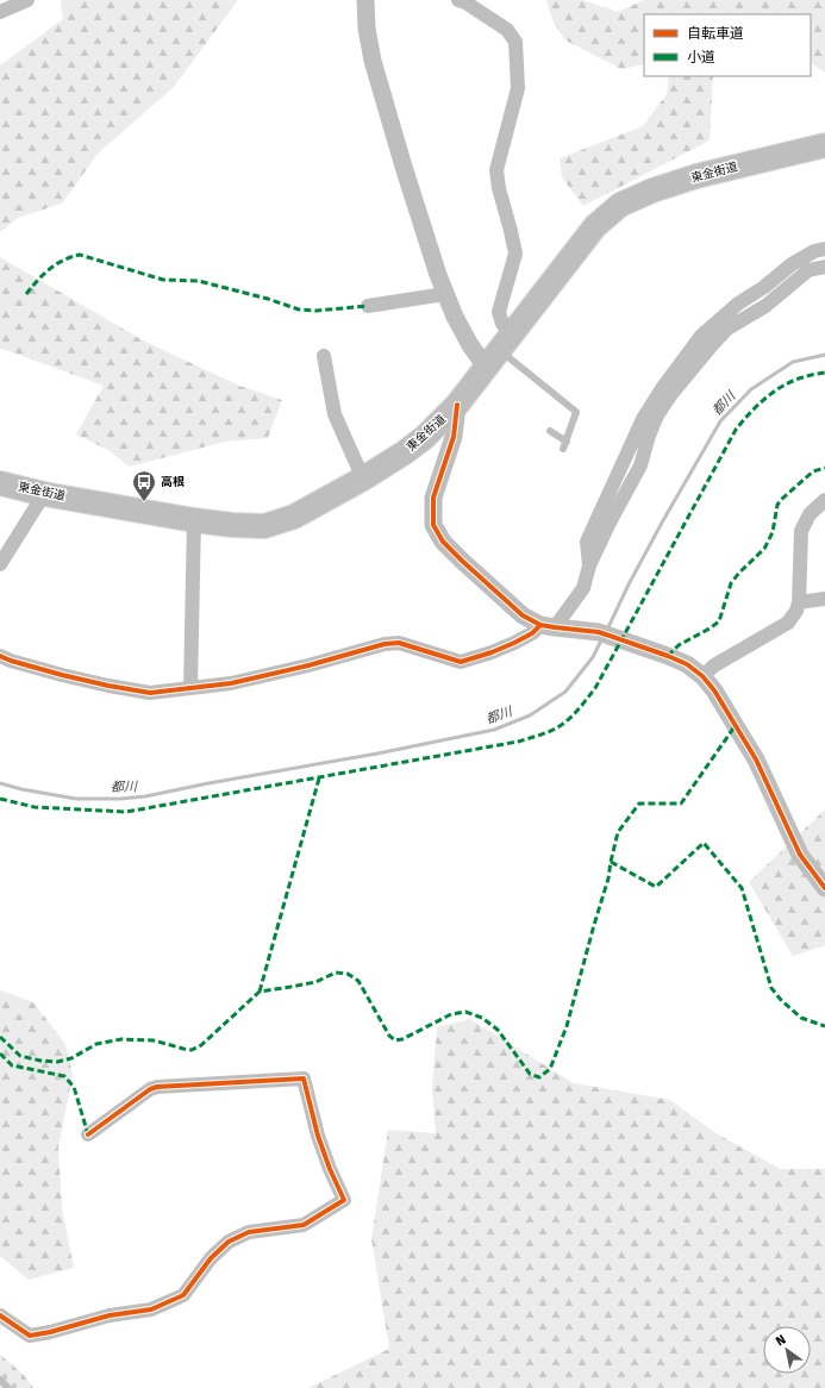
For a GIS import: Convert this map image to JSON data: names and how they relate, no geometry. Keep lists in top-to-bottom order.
{
  "streets": {
    "highway": ["東金街道"]
  },
  "water": ["都川"],
  "places": {
    "bus stop": ["高根"]
  },
  "legend": ["自転車道", "小道"],
  "north": "top left"
}
